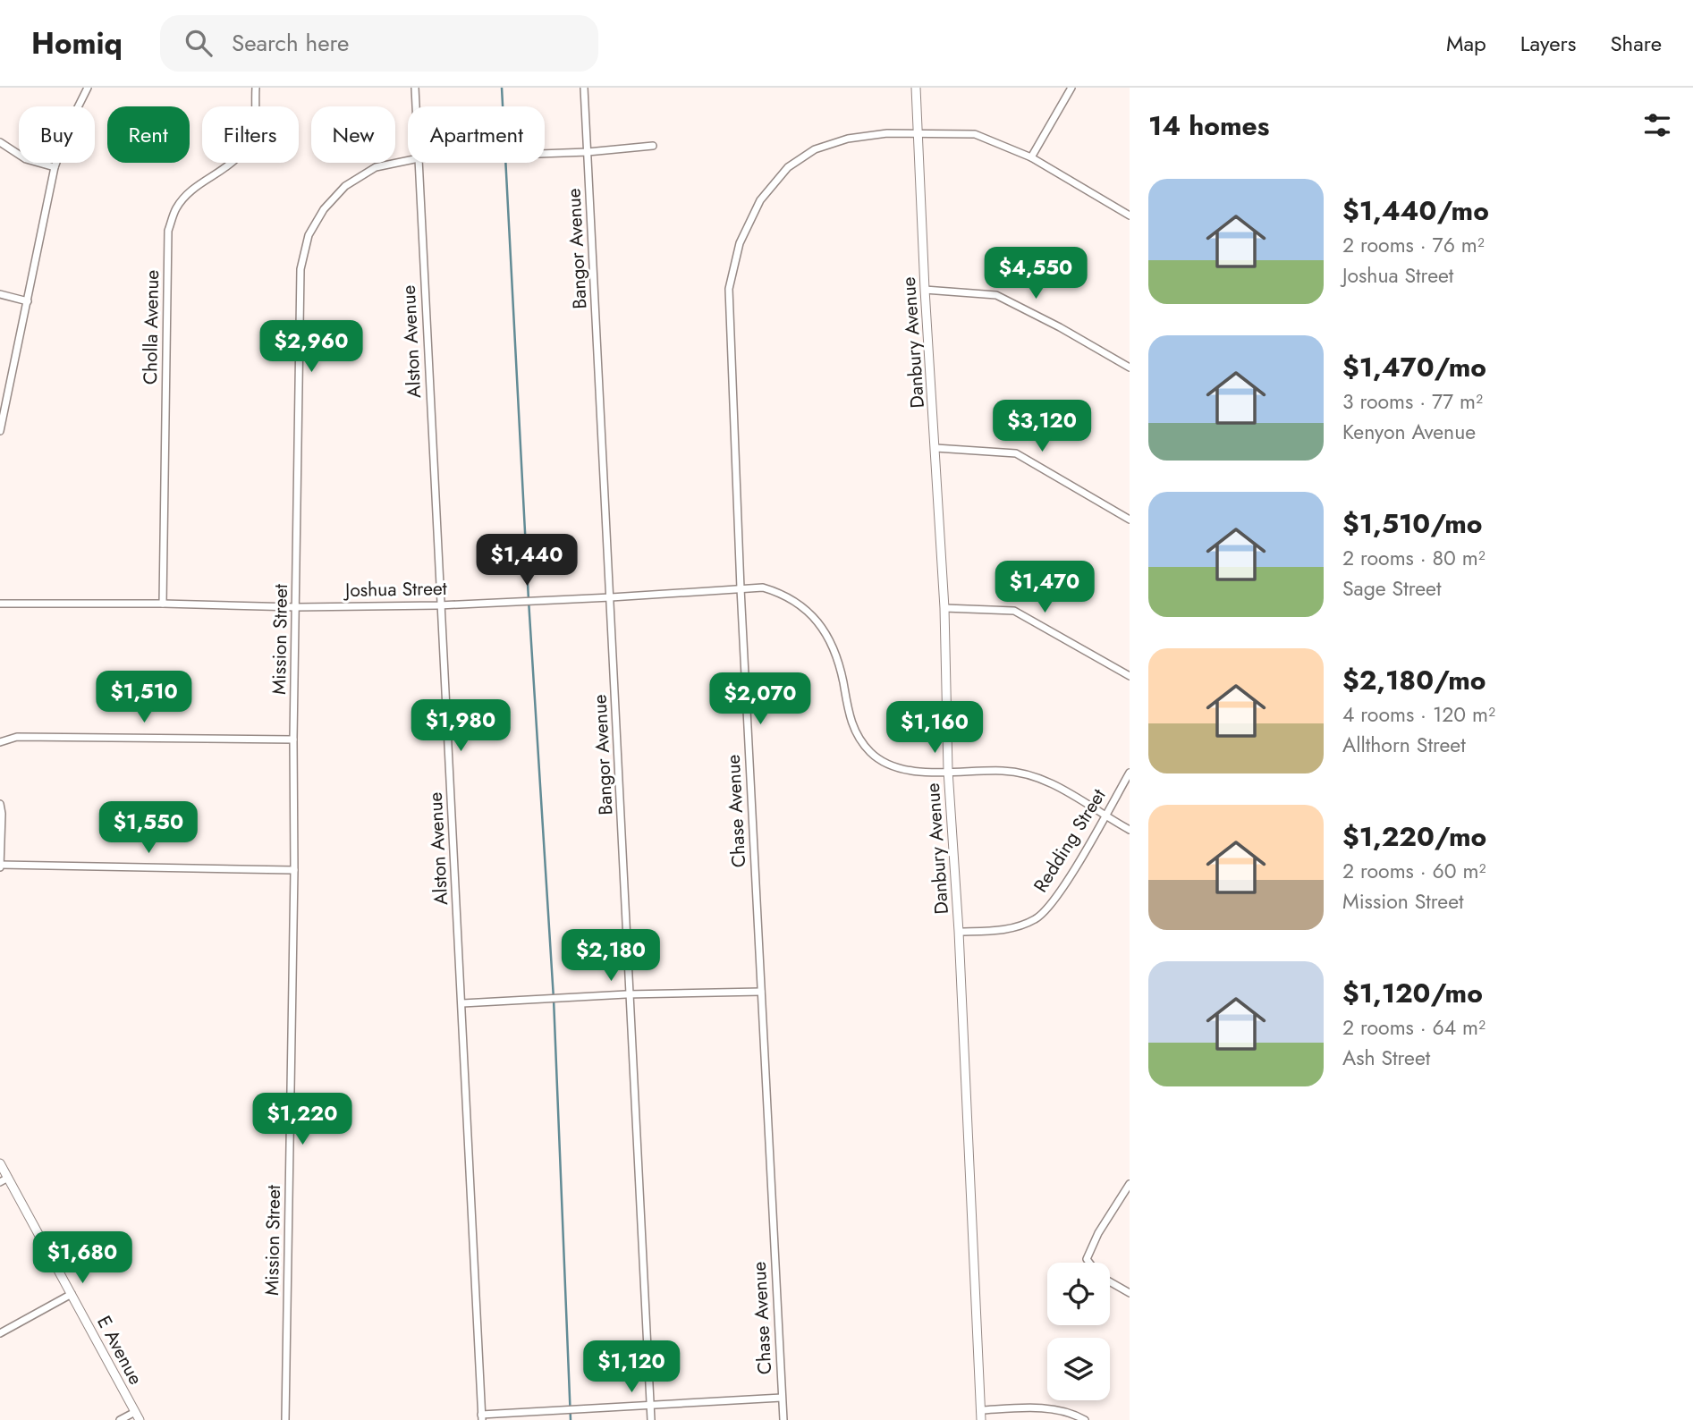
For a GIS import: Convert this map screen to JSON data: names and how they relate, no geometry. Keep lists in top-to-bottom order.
{
  "streets": {
    "street": [
      "Bangor Avenue",
      "Cholla Avenue",
      "Alston Avenue",
      "Danbury Avenue",
      "Joshua Street",
      "Mission Street",
      "Chase Avenue",
      "Redding Street",
      "E Avenue"
    ]
  },
  "crossings": [
    ["Bangor Avenue", "Joshua Street"],
    ["Bangor Avenue", "Mission Street"],
    ["Cholla Avenue", "Joshua Street"],
    ["Alston Avenue", "Joshua Street"],
    ["Danbury Avenue", "Joshua Street"],
    ["Danbury Avenue", "Chase Avenue"],
    ["Danbury Avenue", "Redding Street"],
    ["Joshua Street", "Mission Street"],
    ["Joshua Street", "Chase Avenue"],
    ["Joshua Street", "Redding Street"]
  ],
  "page": {
    "header": "Homiq",
    "search": "Search here",
    "nav": ["Map", "Layers", "Share"],
    "heading": "14 homes",
    "chip": [
      "Buy",
      "Rent",
      "Filters",
      "New",
      "Apartment"
    ],
    "list": [
      {
        "name": "$1,440/mo",
        "note": "2 rooms · 76 m² · Joshua Street"
      },
      {
        "name": "$1,470/mo",
        "note": "3 rooms · 77 m² · Kenyon Avenue"
      },
      {
        "name": "$1,510/mo",
        "note": "2 rooms · 80 m² · Sage Street"
      },
      {
        "name": "$2,180/mo",
        "note": "4 rooms · 120 m² · Allthorn Street"
      },
      {
        "name": "$1,220/mo",
        "note": "2 rooms · 60 m² · Mission Street"
      },
      {
        "name": "$1,120/mo",
        "note": "2 rooms · 64 m² · Ash Street"
      }
    ],
    "price": [
      "$4,550",
      "$2,960",
      "$3,120",
      "$1,440",
      "$1,470",
      "$1,510",
      "$2,070",
      "$1,980",
      "$1,160",
      "$1,550",
      "$2,180",
      "$1,220",
      "$1,680",
      "$1,120"
    ]
  }
}
